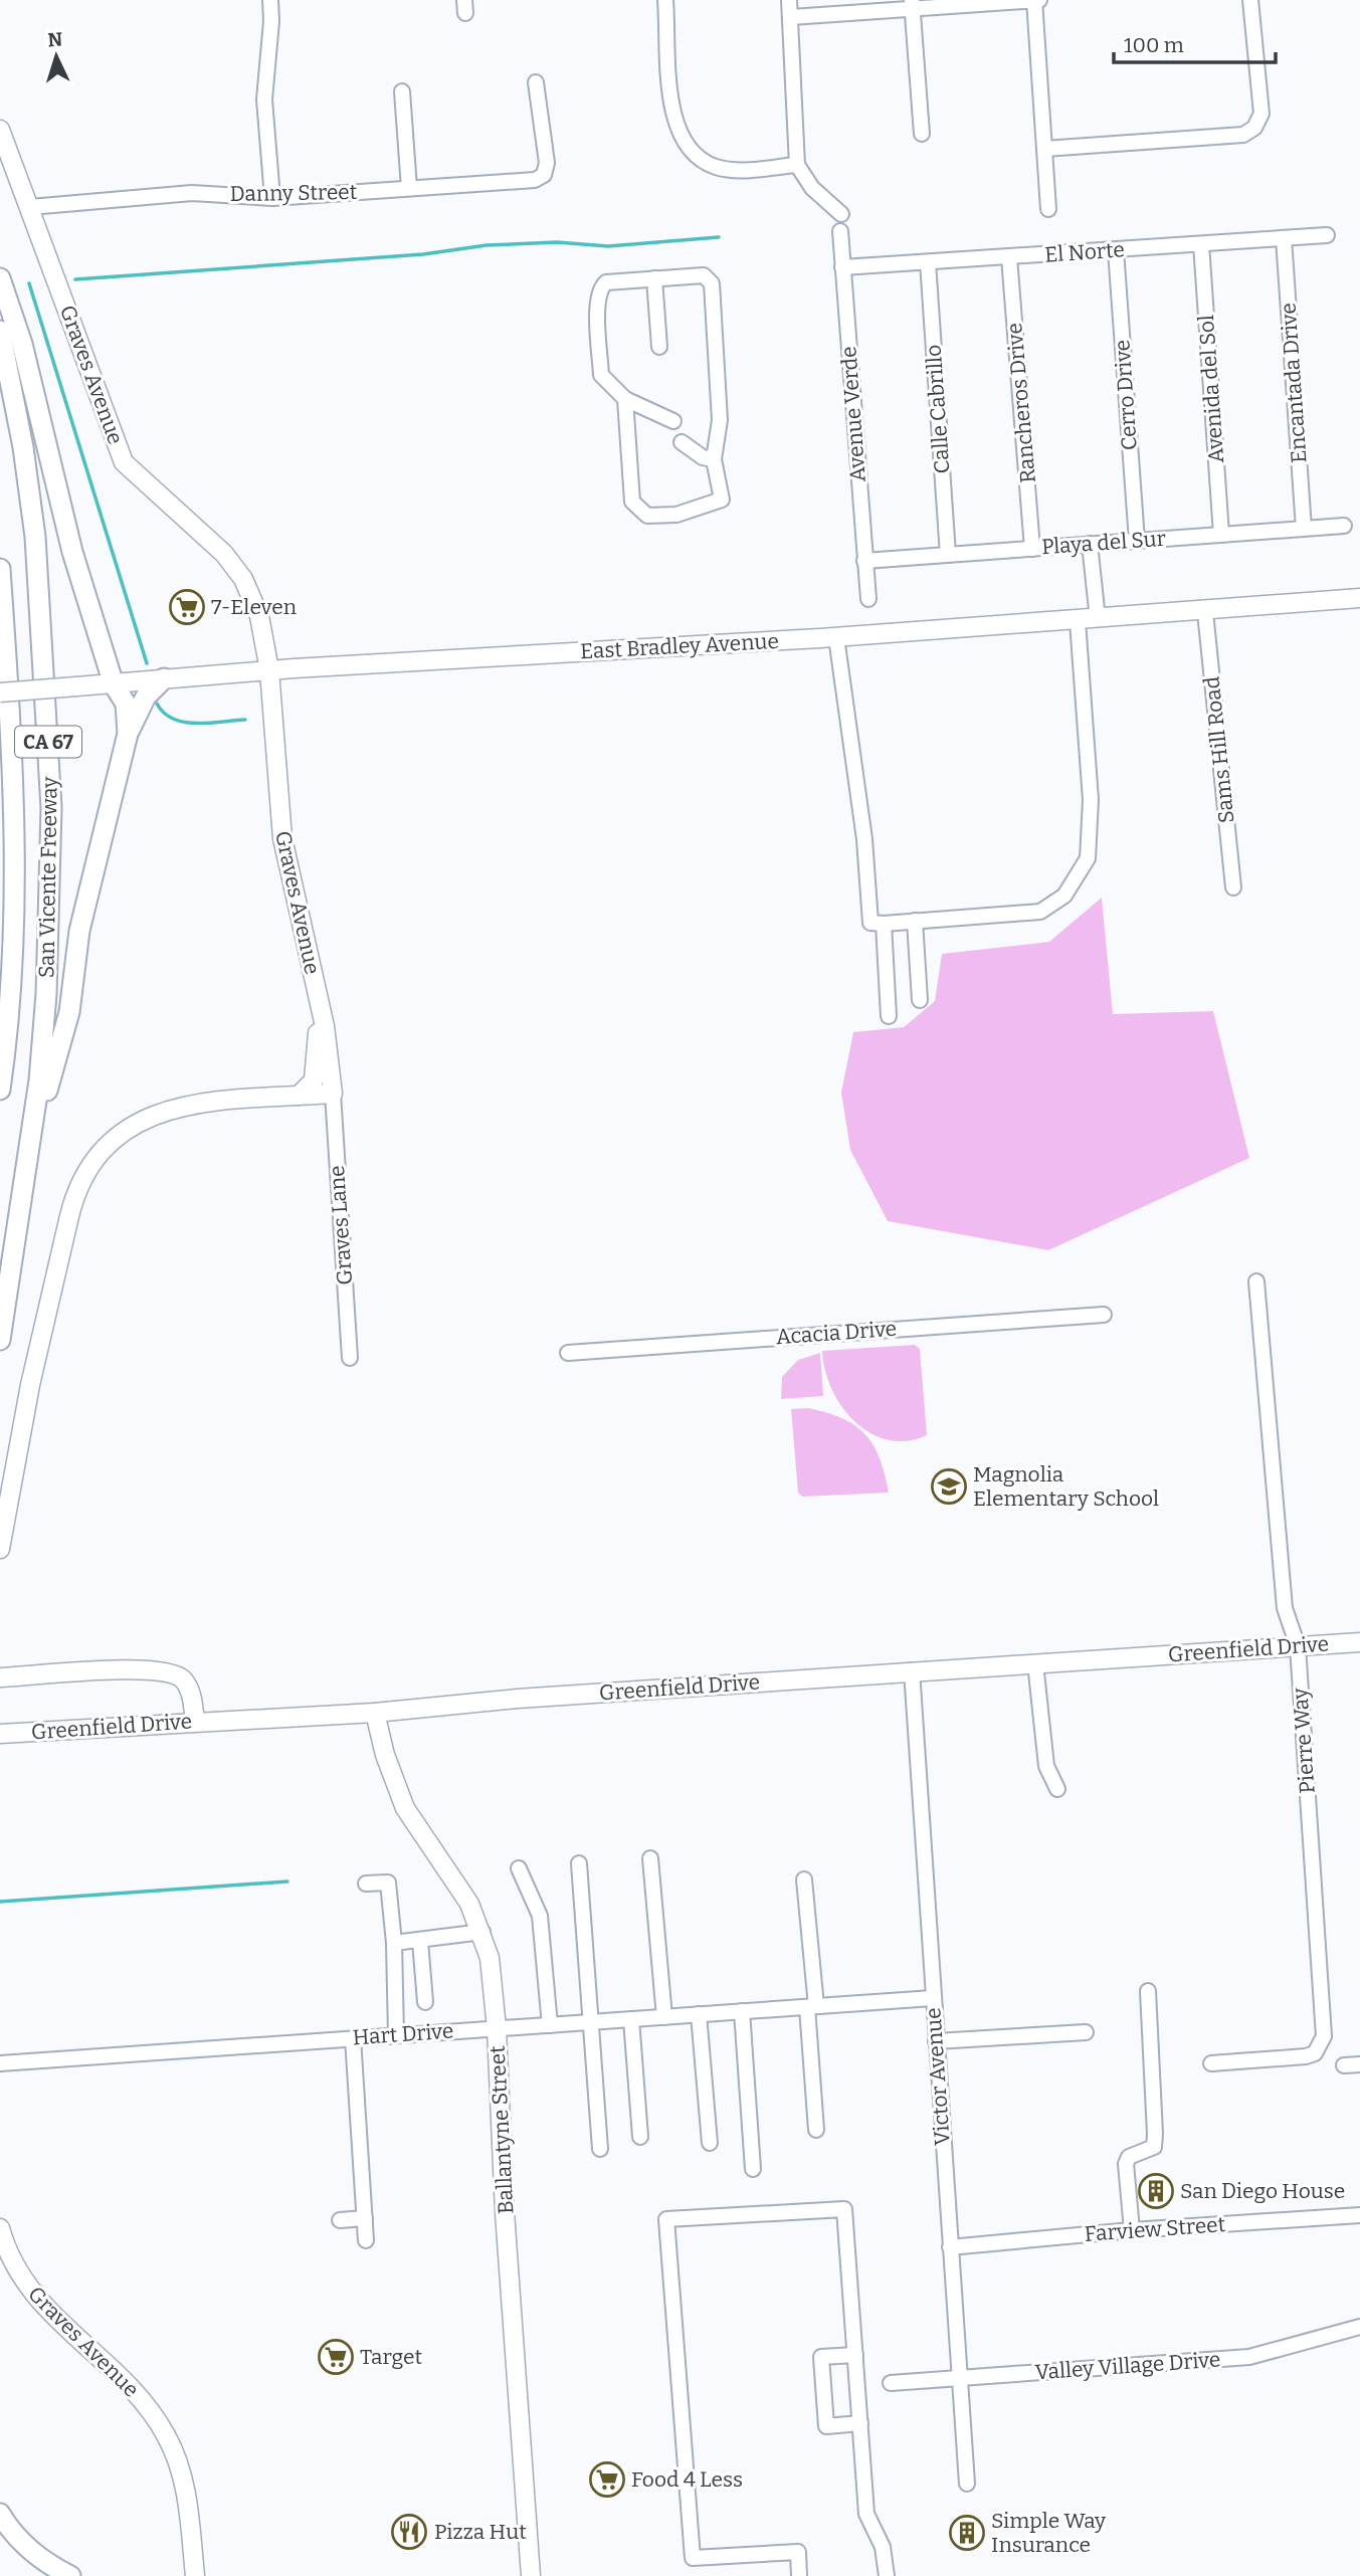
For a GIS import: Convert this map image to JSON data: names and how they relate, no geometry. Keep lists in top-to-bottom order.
{
  "streets": {
    "highway": ["CA 67", "San Vicente Freeway"],
    "main road": [
      "Graves Avenue",
      "East Bradley Avenue",
      "Greenfield Drive",
      "Ballantyne Street"
    ],
    "street": [
      "Danny Street",
      "El Norte",
      "Encantada Drive",
      "Avenida del Sol",
      "Cerro Drive",
      "Rancheros Drive",
      "Calle Cabrillo",
      "Avenue Verde",
      "Playa del Sur",
      "Sams Hill Road",
      "Graves Lane",
      "Acacia Drive",
      "Pierre Way",
      "Hart Drive",
      "Victor Avenue",
      "Farview Street",
      "Valley Village Drive"
    ]
  },
  "crossings": [
    ["Danny Street", "Graves Avenue"],
    ["El Norte", "Encantada Drive"],
    ["El Norte", "Avenida del Sol"],
    ["El Norte", "Cerro Drive"],
    ["El Norte", "Rancheros Drive"],
    ["El Norte", "Calle Cabrillo"],
    ["El Norte", "Avenue Verde"],
    ["Graves Avenue", "East Bradley Avenue"],
    ["Graves Avenue", "Graves Lane"],
    ["Encantada Drive", "Playa del Sur"],
    ["Avenida del Sol", "Playa del Sur"],
    ["Cerro Drive", "Playa del Sur"],
    ["Rancheros Drive", "Playa del Sur"],
    ["Calle Cabrillo", "Playa del Sur"],
    ["Avenue Verde", "Playa del Sur"],
    ["East Bradley Avenue", "Sams Hill Road"],
    ["Greenfield Drive", "Pierre Way"],
    ["Greenfield Drive", "Victor Avenue"],
    ["Greenfield Drive", "Ballantyne Street"],
    ["Hart Drive", "Victor Avenue"],
    ["Hart Drive", "Ballantyne Street"],
    ["Victor Avenue", "Farview Street"],
    ["Victor Avenue", "Valley Village Drive"]
  ],
  "places": {
    "supermarket": ["7-Eleven", "Target", "Food 4 Less"],
    "school or university": ["Magnolia Elementary School"],
    "building": ["San Diego House", "Simple Way Insurance"],
    "restaurant": ["Pizza Hut"]
  },
  "scale_bar": "100 m",
  "north": "top"
}
